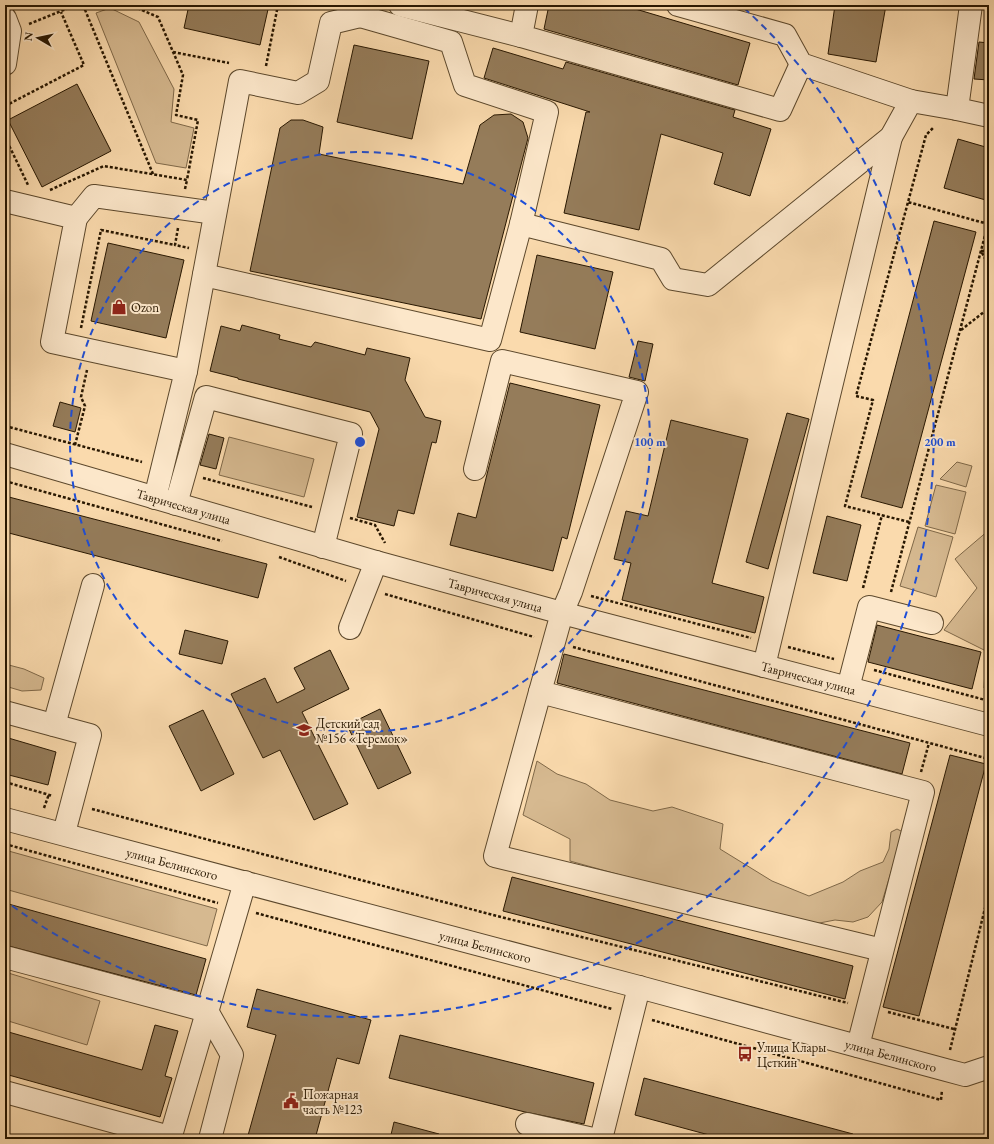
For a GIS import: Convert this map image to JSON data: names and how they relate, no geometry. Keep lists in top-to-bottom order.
{
  "streets": {
    "street": ["Таврическая улица", "улица Белинского"]
  },
  "places": {
    "shop": ["Ozon"],
    "school or university": ["Детский сад №156 «Теремок»"],
    "bus stop": ["Улица Клары Цеткин"],
    "public building": ["Пожарная часть №123"]
  },
  "north": "left",
  "rings": ["100 m", "200 m"]
}
